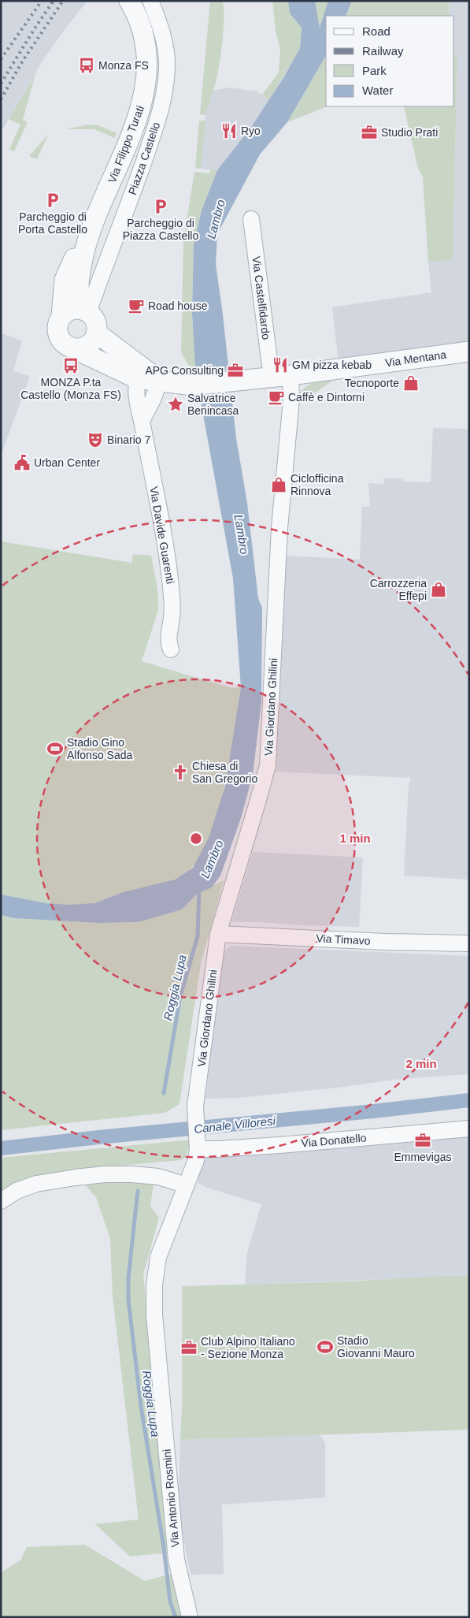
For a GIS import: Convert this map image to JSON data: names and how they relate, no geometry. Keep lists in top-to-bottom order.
{
  "streets": {
    "street": [
      "Via Filippo Turati",
      "Piazza Castello",
      "Via Castelfidardo",
      "Via Mentana",
      "Via Davide Guarenti",
      "Via Giordano Ghilini",
      "Via Timavo",
      "Via Donatello",
      "Via Antonio Rosmini"
    ]
  },
  "crossings": [
    ["Via Filippo Turati", "Piazza Castello"],
    ["Via Castelfidardo", "Via Mentana"],
    ["Via Castelfidardo", "Via Giordano Ghilini"],
    ["Via Mentana", "Via Giordano Ghilini"],
    ["Via Giordano Ghilini", "Via Timavo"],
    ["Via Giordano Ghilini", "Via Donatello"],
    ["Via Giordano Ghilini", "Via Antonio Rosmini"],
    ["Via Donatello", "Via Antonio Rosmini"]
  ],
  "water": ["Lambro", "Roggia Lupa", "Canale Villoresi"],
  "places": {
    "bus stop": ["Monza FS", "MONZA P.ta Castello (Monza FS)"],
    "restaurant": ["Ryo", "GM pizza kebab"],
    "office": [
      "Studio Prati",
      "APG Consulting",
      "Emmevigas",
      "Club Alpino Italiano - Sezione Monza"
    ],
    "parking": ["Parcheggio di Porta Castello", "Parcheggio di Piazza Castello"],
    "cafe": ["Road house", "Caffè e Dintorni"],
    "shop": ["Tecnoporte", "Ciclofficina Rinnova", "Carrozzeria Effepi"],
    "place": ["Salvatrice Benincasa"],
    "theatre": ["Binario 7"],
    "public building": ["Urban Center"],
    "sports": ["Stadio Gino Alfonso Sada", "Stadio Giovanni Mauro"],
    "church": ["Chiesa di San Gregorio"]
  },
  "legend": [
    "Road",
    "Railway",
    "Park",
    "Water"
  ],
  "rings": ["1 min", "2 min"]
}
